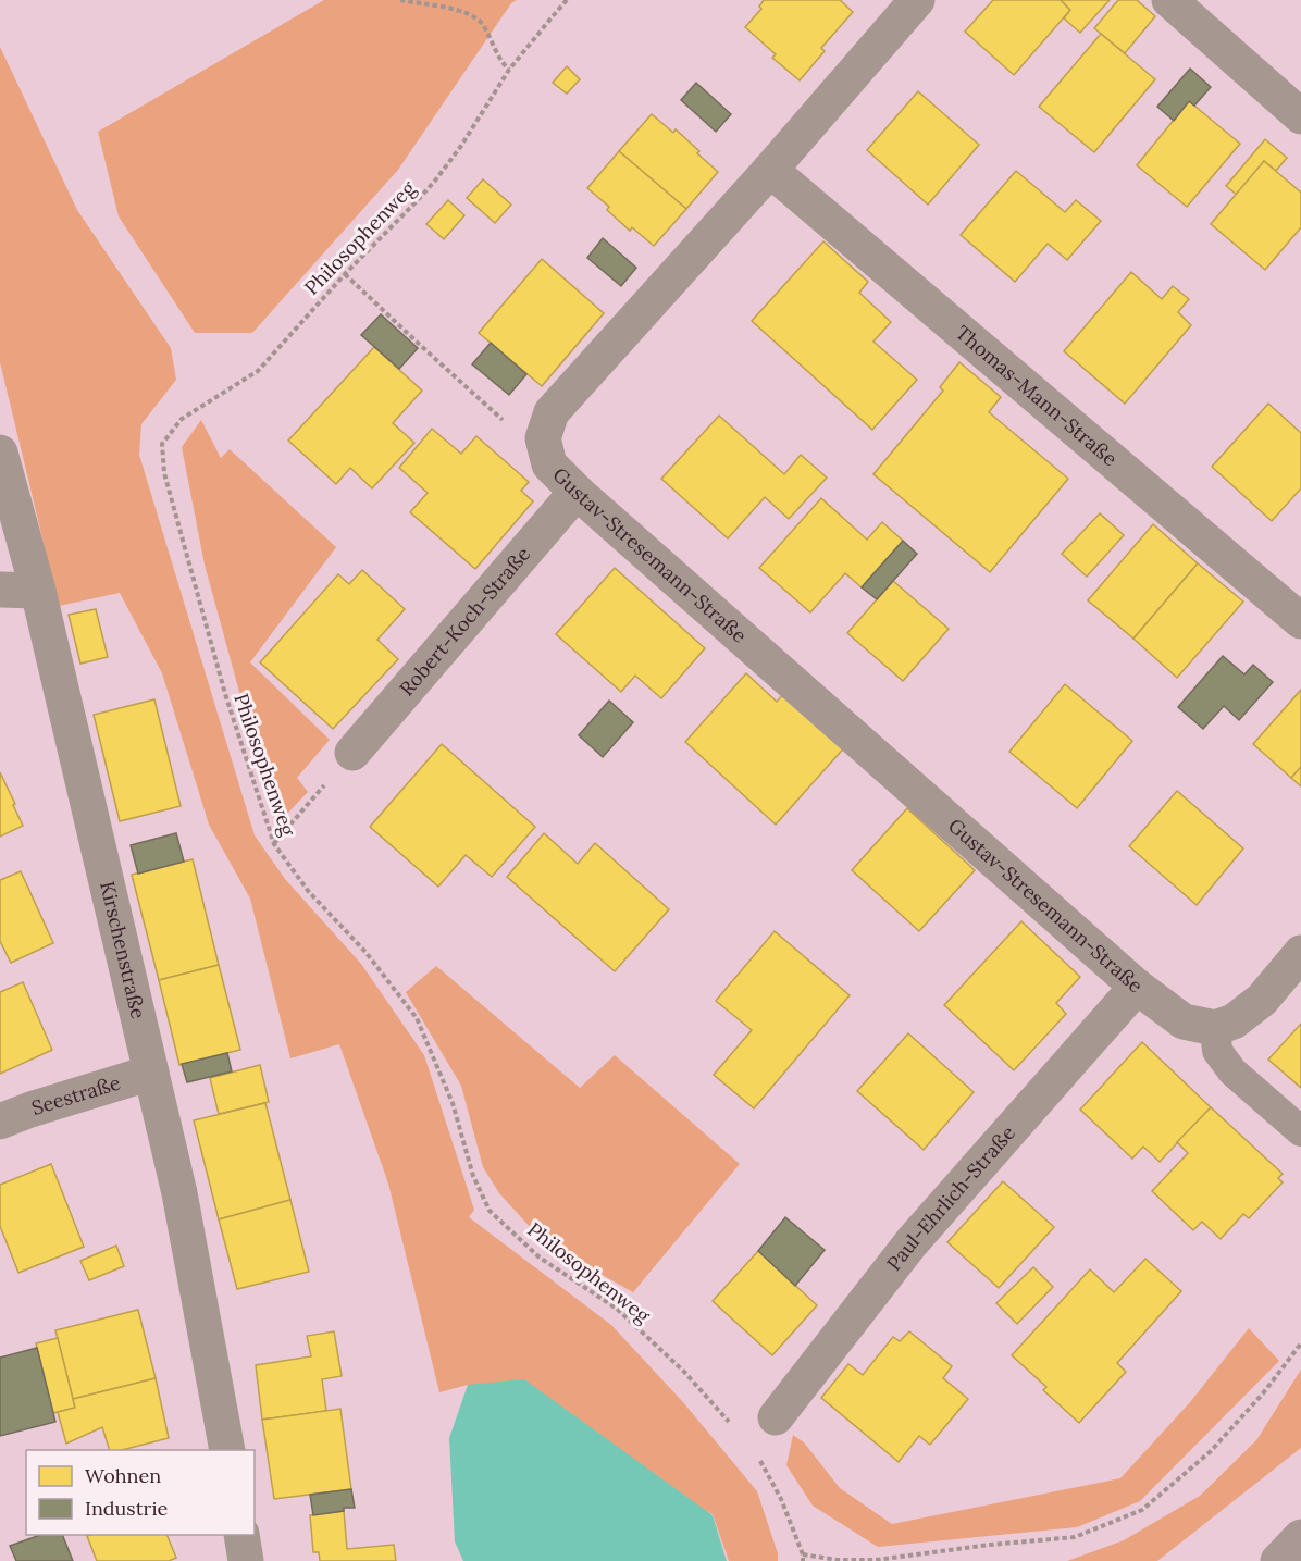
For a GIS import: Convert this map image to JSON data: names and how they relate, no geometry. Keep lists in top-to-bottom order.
{
  "streets": {
    "street": [
      "Thomas-Mann-Straße",
      "Gustav-Stresemann-Straße",
      "Robert-Koch-Straße",
      "Kirschenstraße",
      "Seestraße",
      "Paul-Ehrlich-Straße"
    ],
    "path": ["Philosophenweg"]
  },
  "crossings": [
    ["Gustav-Stresemann-Straße", "Robert-Koch-Straße"],
    ["Gustav-Stresemann-Straße", "Paul-Ehrlich-Straße"],
    ["Kirschenstraße", "Seestraße"]
  ],
  "legend": ["Wohnen", "Industrie"]
}
